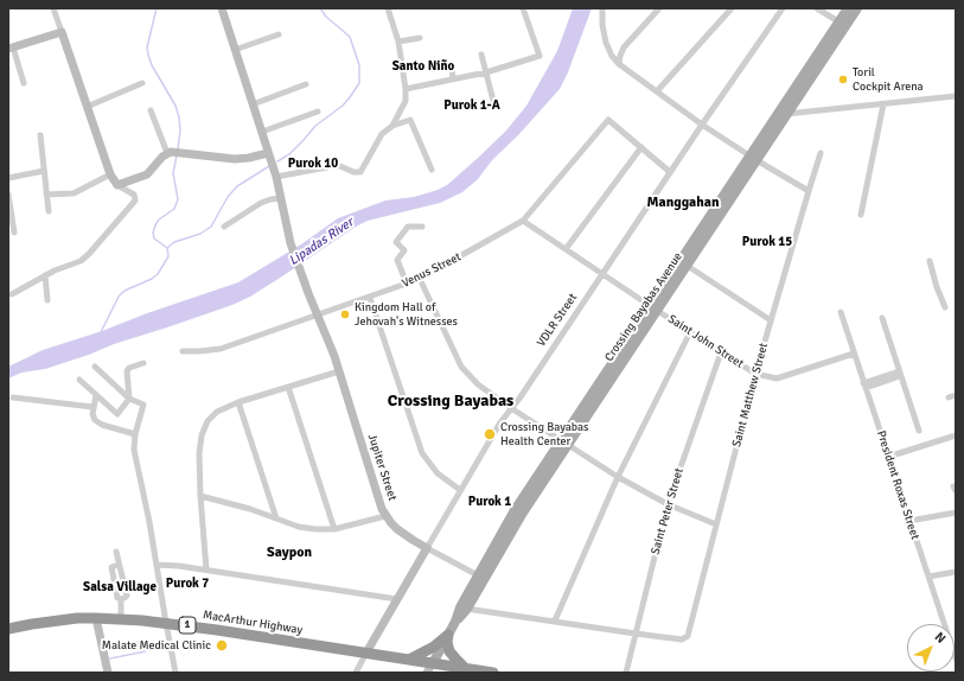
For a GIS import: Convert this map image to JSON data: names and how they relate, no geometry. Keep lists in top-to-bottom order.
{
  "streets": {
    "highway": ["MacArthur Highway", "1"],
    "main road": ["Crossing Bayabas Avenue", "VDLR Street", "Jupiter Street"],
    "street": [
      "Venus Street",
      "Saint John Street",
      "Saint Matthew Street",
      "President Roxas Street",
      "Saint Peter Street"
    ]
  },
  "crossings": [
    ["Venus Street", "Saint John Street"],
    ["Venus Street", "Jupiter Street"],
    ["Crossing Bayabas Avenue", "Saint John Street"],
    ["Crossing Bayabas Avenue", "Jupiter Street"],
    ["Crossing Bayabas Avenue", "MacArthur Highway"],
    ["VDLR Street", "Saint John Street"],
    ["VDLR Street", "Jupiter Street"],
    ["VDLR Street", "MacArthur Highway"],
    ["Saint John Street", "Saint Matthew Street"],
    ["Saint John Street", "President Roxas Street"],
    ["Saint John Street", "Saint Peter Street"],
    ["Saint Matthew Street", "Saint Peter Street"]
  ],
  "districts": [
    "Santo Niño",
    "Purok 1-A",
    "Purok 10",
    "Manggahan",
    "Purok 15",
    "Crossing Bayabas",
    "Purok 1",
    "Saypon",
    "Purok 7",
    "Salsa Village"
  ],
  "water": ["Lipadas River"],
  "places": [
    "Toril Cockpit Arena",
    "Kingdom Hall of Jehovah's Witnesses",
    "Crossing Bayabas Health Center",
    "Malate Medical Clinic"
  ],
  "north": "top right"
}
